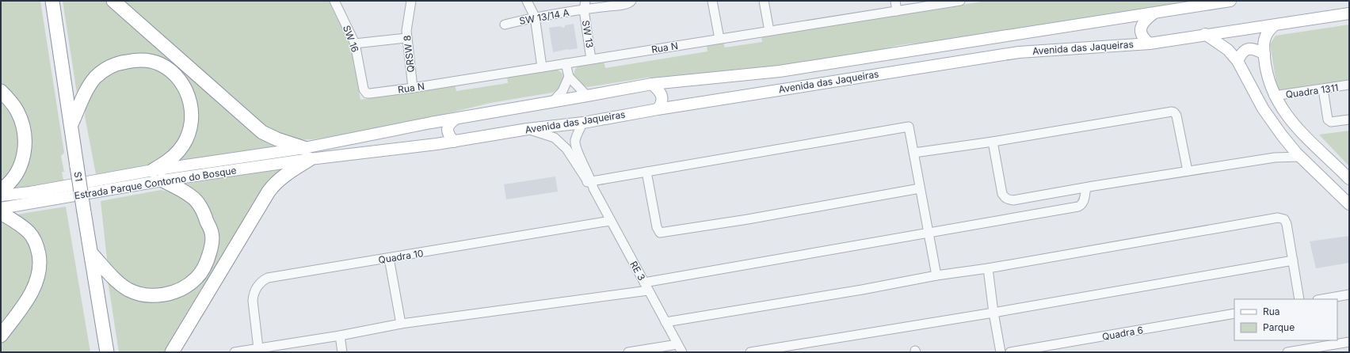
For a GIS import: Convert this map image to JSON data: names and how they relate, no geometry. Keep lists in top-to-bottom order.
{
  "streets": {
    "highway": ["S1"],
    "main road": ["Avenida das Jaqueiras", "Estrada Parque Contorno do Bosque"],
    "street": [
      "SW 13/14 A",
      "SW 13",
      "SW 16",
      "Rua N",
      "QRSW 8",
      "Quadra 1311",
      "Quadra 10",
      "RE 3",
      "Quadra 6"
    ]
  },
  "crossings": [
    ["SW 13/14 A", "SW 13"],
    ["SW 13", "Rua N"],
    ["SW 16", "Rua N"],
    ["Rua N", "QRSW 8"],
    ["Avenida das Jaqueiras", "Estrada Parque Contorno do Bosque"],
    ["Avenida das Jaqueiras", "RE 3"],
    ["Quadra 10", "RE 3"]
  ],
  "legend": ["Rua", "Parque"]
}
